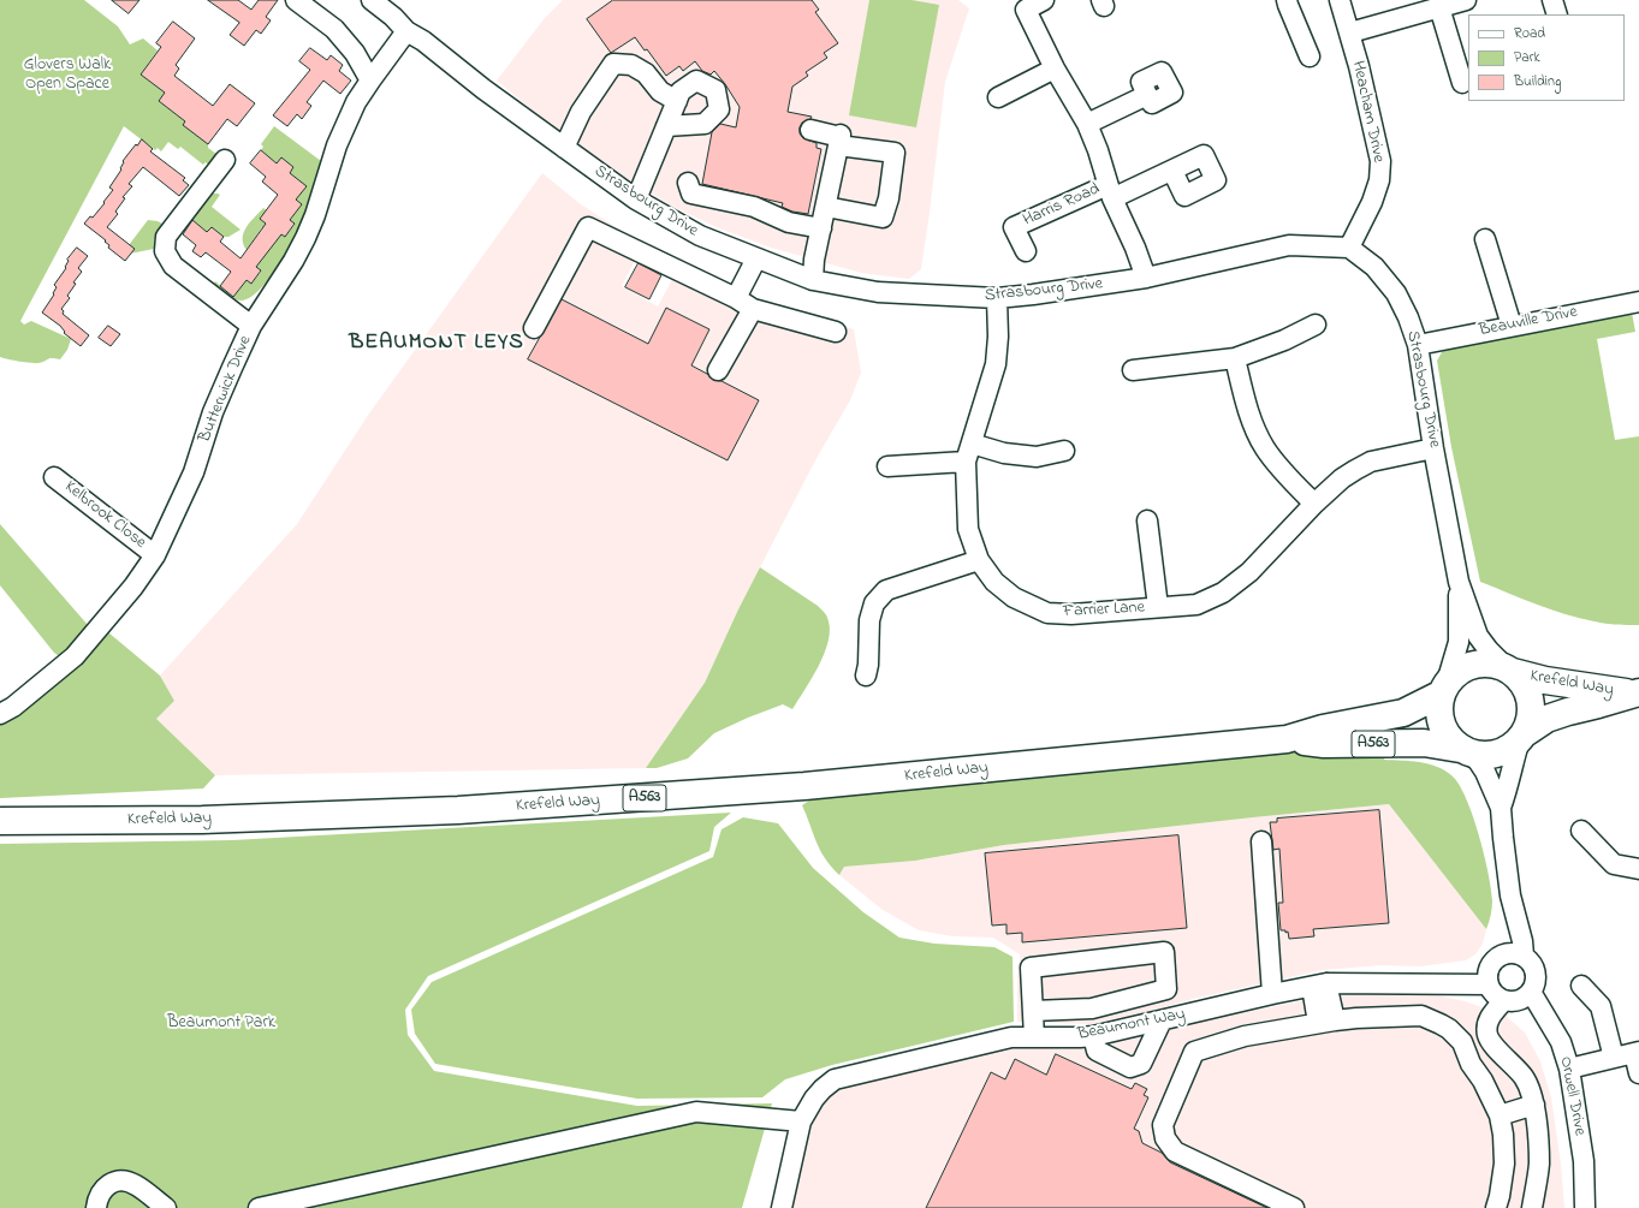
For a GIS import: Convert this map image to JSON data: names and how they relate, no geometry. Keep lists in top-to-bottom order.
{
  "streets": {
    "highway": ["Krefeld Way", "A563"],
    "street": [
      "Heacham Drive",
      "Strasbourg Drive",
      "Harris Road",
      "Beauville Drive",
      "Butterwick Drive",
      "Kelbrook Close",
      "Farrier Lane",
      "Beaumont Way",
      "Orwell Drive"
    ]
  },
  "crossings": [
    ["Heacham Drive", "Strasbourg Drive"],
    ["Strasbourg Drive", "Harris Road"],
    ["Strasbourg Drive", "Beauville Drive"],
    ["Strasbourg Drive", "Butterwick Drive"],
    ["Strasbourg Drive", "Farrier Lane"],
    ["Strasbourg Drive", "Krefeld Way"],
    ["Butterwick Drive", "Kelbrook Close"],
    ["Beaumont Way", "Orwell Drive"]
  ],
  "districts": ["BEAUMONT LEYS"],
  "parks": ["Glovers Walk Open Space", "Beaumont Park"],
  "legend": ["Road", "Park", "Building"]
}
